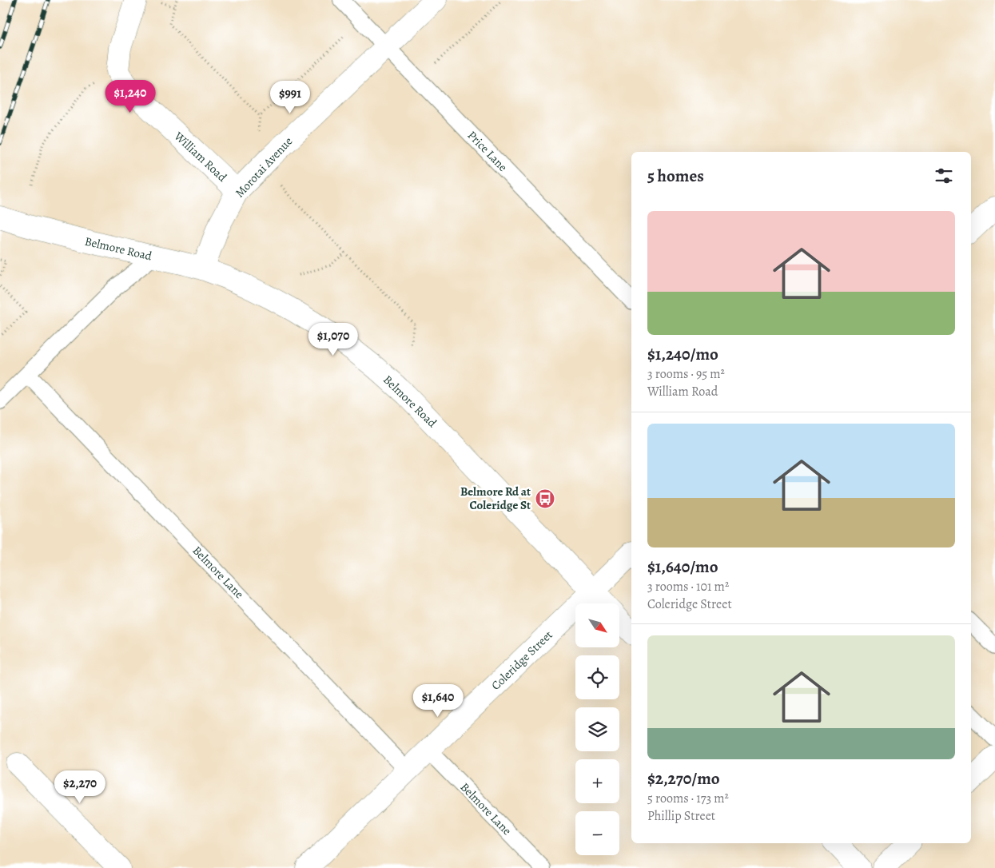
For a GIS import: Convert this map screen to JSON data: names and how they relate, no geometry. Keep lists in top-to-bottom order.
{
  "streets": {
    "street": [
      "William Road",
      "Morotai Avenue",
      "Belmore Road",
      "Coleridge Street"
    ],
    "lane": ["Price Lane", "Belmore Lane"]
  },
  "crossings": [
    ["Price Lane", "Morotai Avenue"],
    ["William Road", "Morotai Avenue"],
    ["Morotai Avenue", "Belmore Road"],
    ["Belmore Road", "Coleridge Street"],
    ["Belmore Lane", "Coleridge Street"]
  ],
  "places": {
    "bus stop": ["Belmore Rd at Coleridge St"]
  },
  "north": "bottom right",
  "page": {
    "price": [
      "$1,240",
      "$991",
      "$1,070",
      "$1,640",
      "$2,270"
    ],
    "heading": "5 homes",
    "list": [
      {
        "name": "$1,240/mo",
        "note": "3 rooms · 95 m² · William Road"
      },
      {
        "name": "$1,640/mo",
        "note": "3 rooms · 101 m² · Coleridge Street"
      },
      {
        "name": "$2,270/mo",
        "note": "5 rooms · 173 m² · Phillip Street"
      }
    ],
    "map_buttons": ["+", "−"]
  }
}
